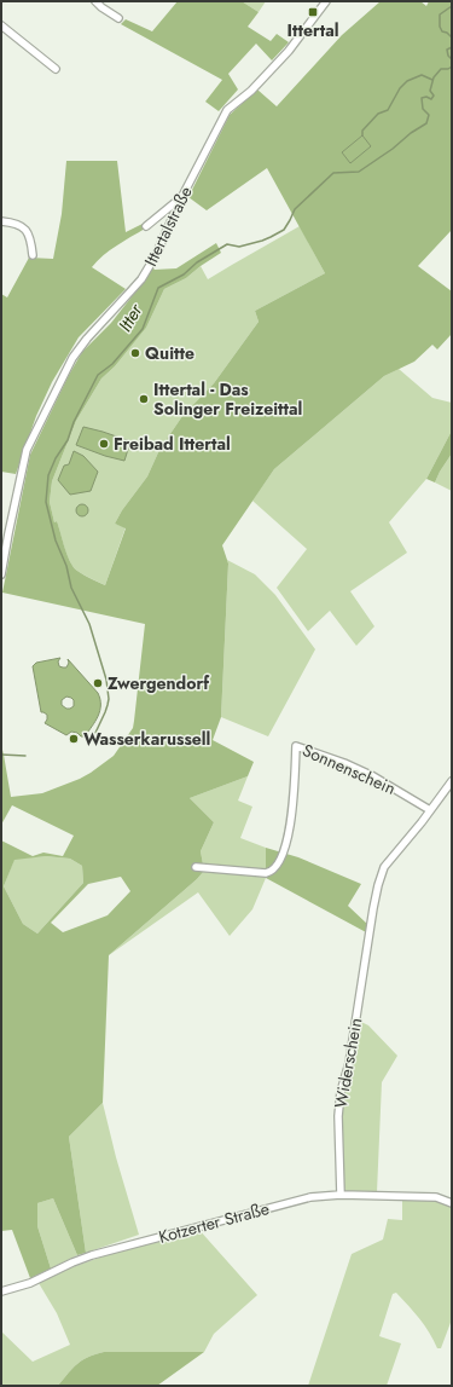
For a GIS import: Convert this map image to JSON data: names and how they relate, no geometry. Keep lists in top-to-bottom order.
{
  "streets": {
    "street": [
      "Ittertalstraße",
      "Sonnenschein",
      "Widerschein",
      "Kotzerter Straße"
    ]
  },
  "crossings": [
    ["Sonnenschein", "Widerschein"],
    ["Widerschein", "Kotzerter Straße"]
  ],
  "water": ["Itter"],
  "places": {
    "transit": ["Ittertal"],
    "other": [
      "Quitte",
      "Ittertal - Das Solinger Freizeittal",
      "Freibad Ittertal",
      "Zwergendorf",
      "Wasserkarussell"
    ]
  }
}
